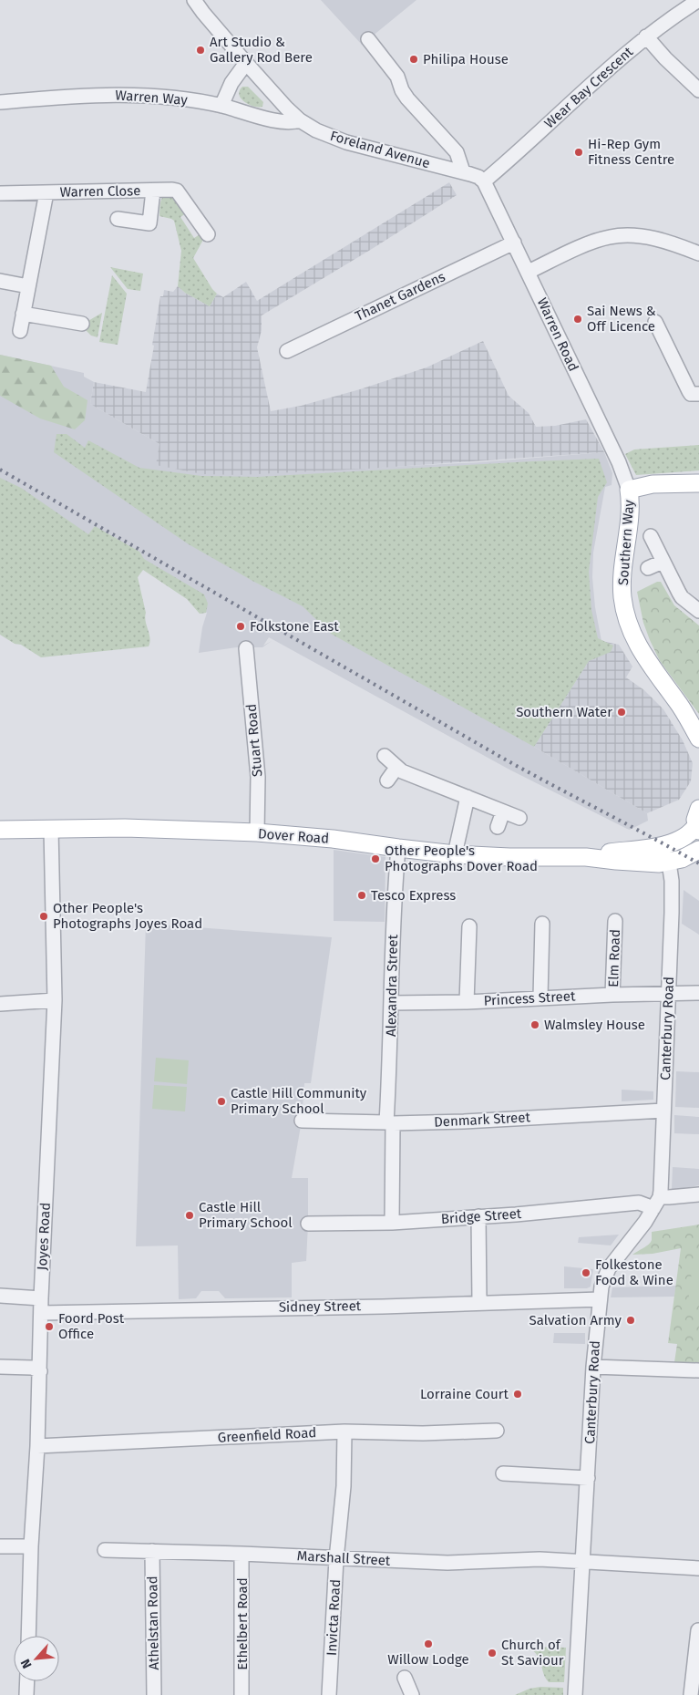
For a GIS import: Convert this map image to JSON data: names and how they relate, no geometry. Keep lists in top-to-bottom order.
{
  "streets": {
    "main road": ["Southern Way", "Dover Road"],
    "street": [
      "Wear Bay Crescent",
      "Warren Way",
      "Foreland Avenue",
      "Warren Close",
      "Thanet Gardens",
      "Warren Road",
      "Stuart Road",
      "Elm Road",
      "Alexandra Street",
      "Princess Street",
      "Canterbury Road",
      "Denmark Street",
      "Bridge Street",
      "Joyes Road",
      "Sidney Street",
      "Greenfield Road",
      "Marshall Street",
      "Invicta Road",
      "Athelstan Road",
      "Ethelbert Road"
    ]
  },
  "crossings": [
    ["Wear Bay Crescent", "Foreland Avenue"],
    ["Wear Bay Crescent", "Warren Road"],
    ["Warren Way", "Foreland Avenue"],
    ["Foreland Avenue", "Warren Road"],
    ["Thanet Gardens", "Warren Road"],
    ["Warren Road", "Southern Way"],
    ["Stuart Road", "Dover Road"],
    ["Dover Road", "Alexandra Street"],
    ["Dover Road", "Canterbury Road"],
    ["Dover Road", "Joyes Road"],
    ["Elm Road", "Princess Street"],
    ["Alexandra Street", "Princess Street"],
    ["Alexandra Street", "Denmark Street"],
    ["Alexandra Street", "Bridge Street"],
    ["Princess Street", "Canterbury Road"],
    ["Canterbury Road", "Denmark Street"],
    ["Canterbury Road", "Bridge Street"],
    ["Canterbury Road", "Sidney Street"],
    ["Canterbury Road", "Marshall Street"],
    ["Joyes Road", "Sidney Street"],
    ["Joyes Road", "Greenfield Road"],
    ["Greenfield Road", "Invicta Road"],
    ["Marshall Street", "Invicta Road"],
    ["Marshall Street", "Athelstan Road"],
    ["Marshall Street", "Ethelbert Road"]
  ],
  "places": [
    "Art Studio & Gallery Rod Bere",
    "Philipa House",
    "Hi-Rep Gym Fitness Centre",
    "Sai News & Off Licence",
    "Folkstone East",
    "Southern Water",
    "Other People's Photographs Dover Road",
    "Tesco Express",
    "Other People's Photographs Joyes Road",
    "Walmsley House",
    "Castle Hill Community Primary School",
    "Castle Hill Primary School",
    "Folkestone Food & Wine",
    "Salvation Army",
    "Foord Post Office",
    "Lorraine Court",
    "Willow Lodge",
    "Church of St Saviour"
  ],
  "north": "bottom left"
}
